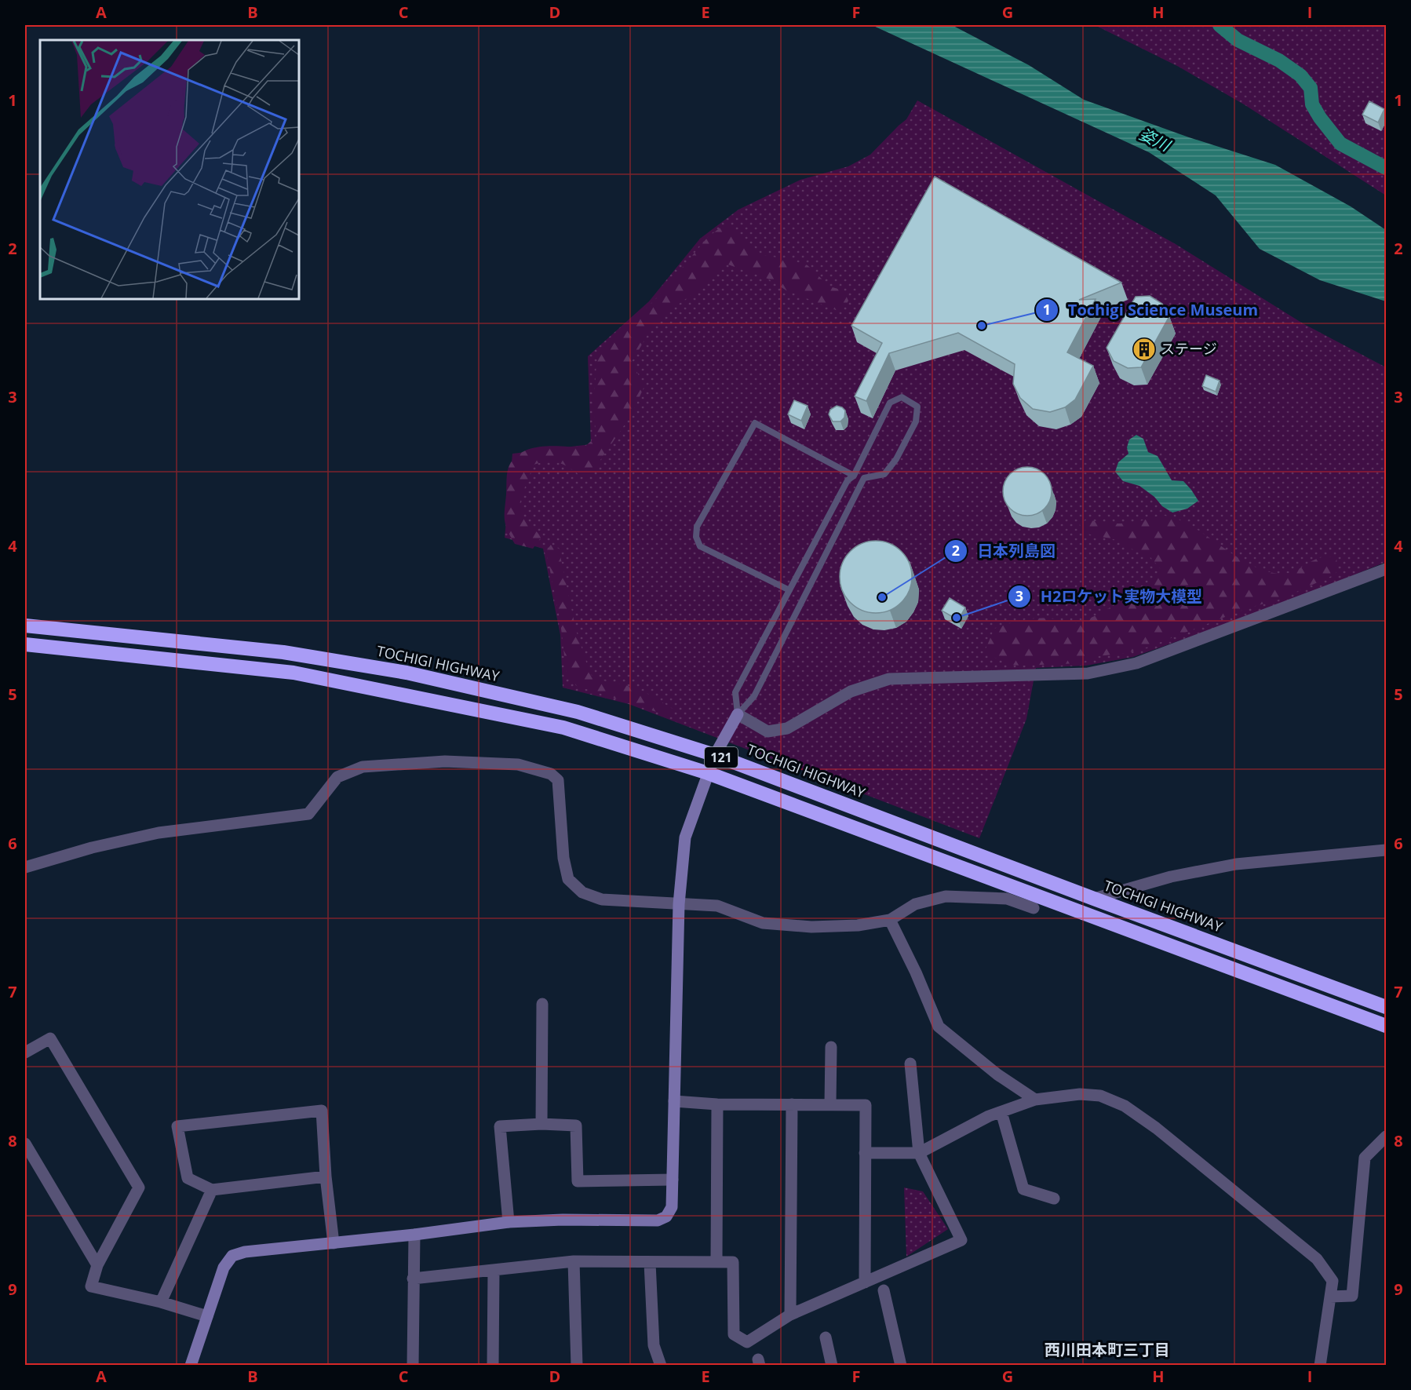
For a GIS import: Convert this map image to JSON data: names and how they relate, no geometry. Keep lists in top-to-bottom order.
{
  "streets": {
    "highway": ["TOCHIGI HIGHWAY", "121"]
  },
  "districts": ["西川田本町三丁目"],
  "water": ["姿川"],
  "places": {
    "other": ["Tochigi Science Museum", "日本列島図", "H2ロケット実物大模型"],
    "building": ["ステージ"]
  },
  "grid": {
    "columns": [
      "A",
      "B",
      "C",
      "D",
      "E",
      "F",
      "G",
      "H",
      "I"
    ],
    "rows": [
      "1",
      "2",
      "3",
      "4",
      "5",
      "6",
      "7",
      "8",
      "9"
    ]
  }
}
